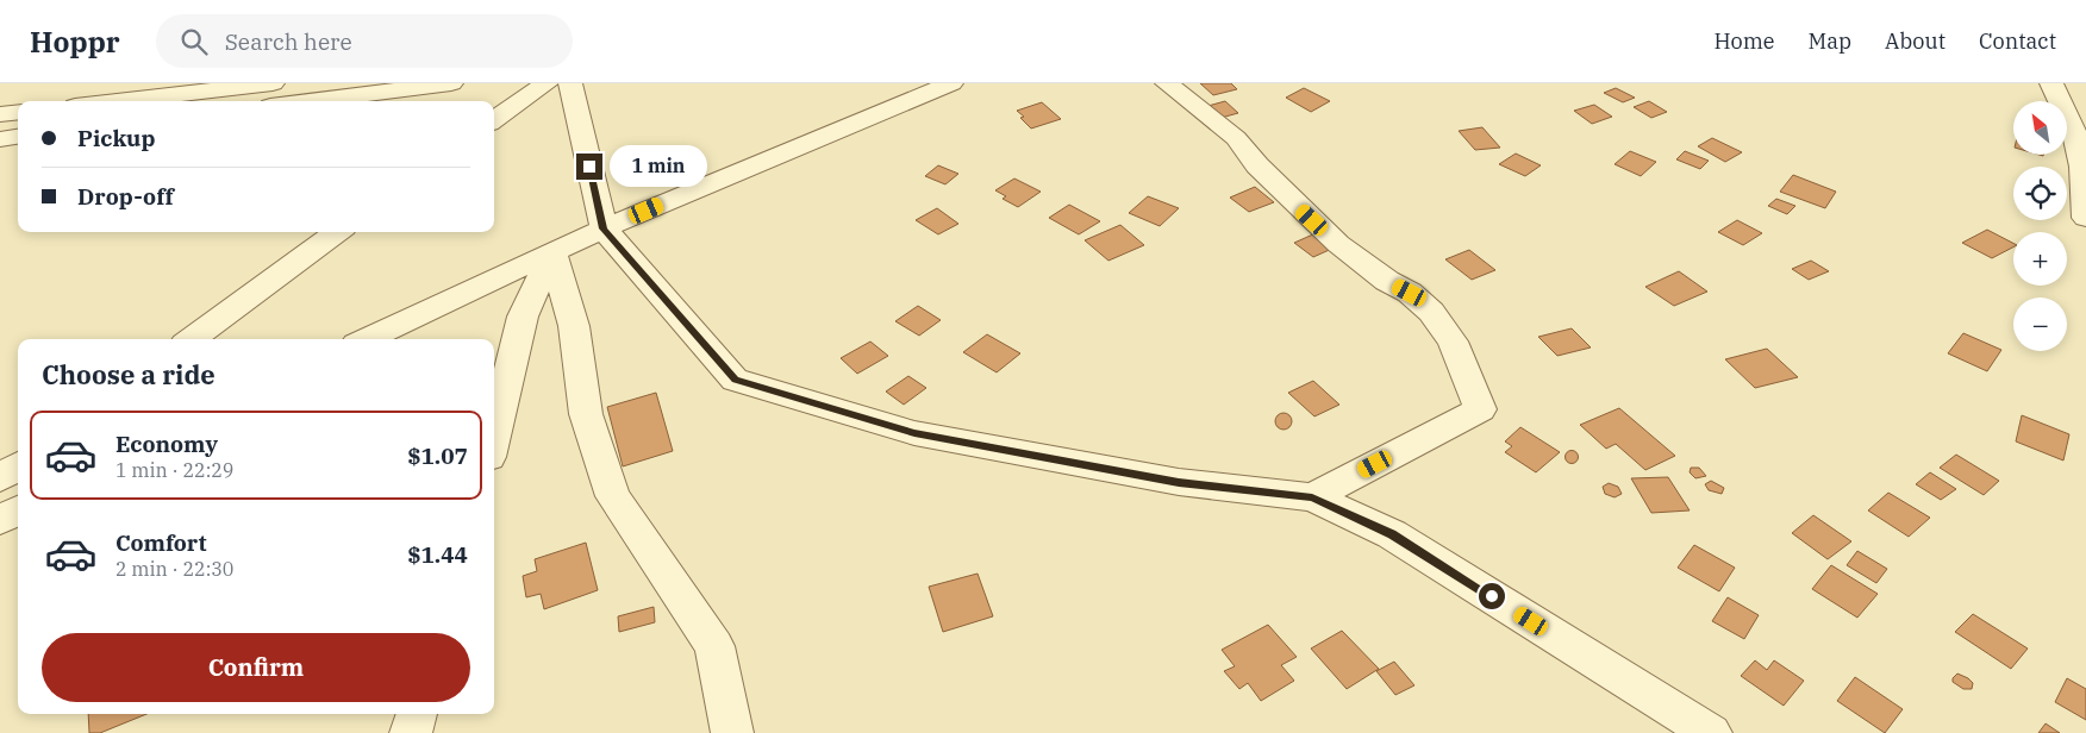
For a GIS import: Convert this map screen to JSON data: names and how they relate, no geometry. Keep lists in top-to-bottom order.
{
  "north": "top left",
  "page": {
    "header": "Hoppr",
    "search": "Search here",
    "nav": [
      "Home",
      "Map",
      "About",
      "Contact"
    ],
    "map_buttons": ["+", "−"],
    "banner": ["Pickup", "Drop-off"],
    "bubble": "1 min",
    "heading": "Choose a ride",
    "list": [
      {
        "name": "Economy",
        "note": "1 min · 22:29",
        "value": "$1.07"
      },
      {
        "name": "Comfort",
        "note": "2 min · 22:30",
        "value": "$1.44"
      }
    ],
    "buttons": "Confirm"
  }
}
